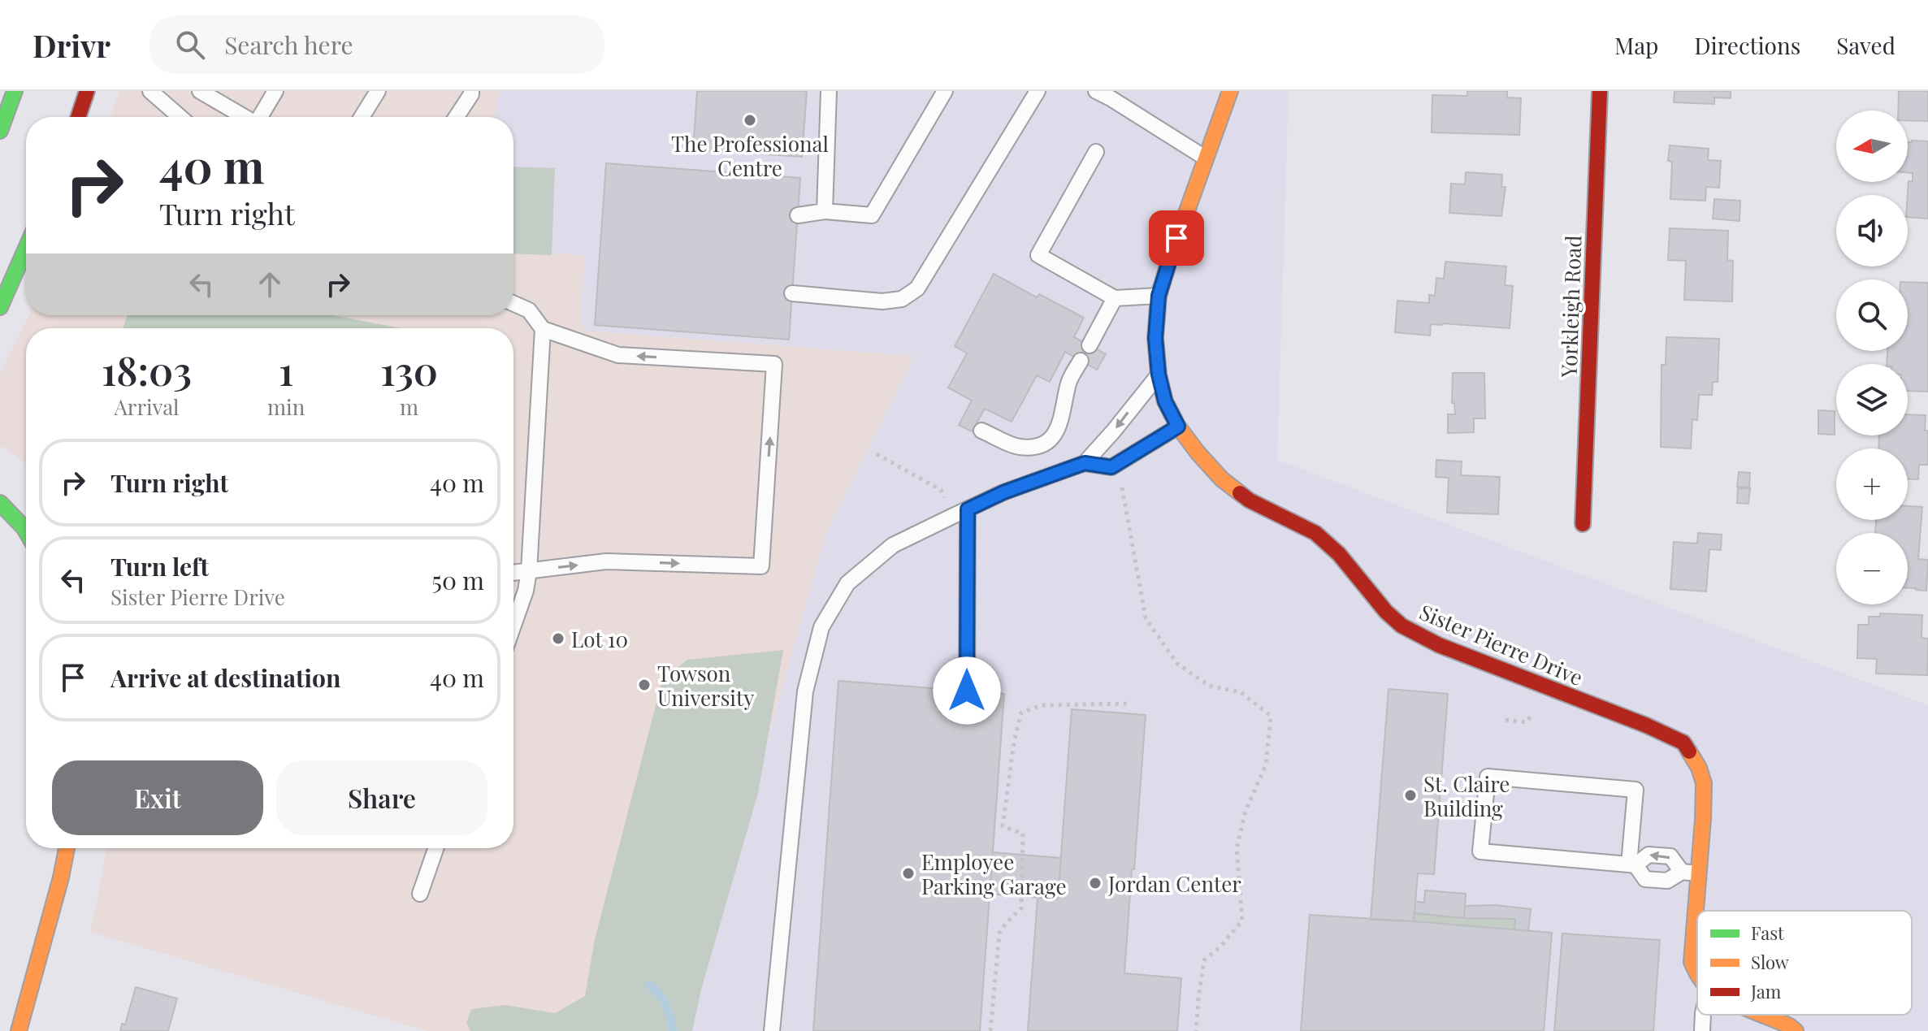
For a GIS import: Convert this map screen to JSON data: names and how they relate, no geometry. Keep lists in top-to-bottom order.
{
  "streets": {
    "street": ["Yorkleigh Road", "Sister Pierre Drive"]
  },
  "places": [
    "The Professional Centre",
    "Lot 10",
    "Towson University",
    "St. Claire Building",
    "Employee Parking Garage",
    "Jordan Center"
  ],
  "legend": ["Fast", "Slow", "Jam"],
  "north": "left",
  "page": {
    "header": "Drivr",
    "search": "Search here",
    "nav": ["Map", "Directions", "Saved"],
    "map_buttons": ["+", "−"],
    "turn": ["40 m", "Turn right"],
    "eta": [
      "18:03",
      "Arrival",
      "1",
      "min",
      "130",
      "m"
    ],
    "list": [
      {
        "name": "Turn right",
        "value": "40 m"
      },
      {
        "name": "Turn left",
        "note": "Sister Pierre Drive",
        "value": "50 m"
      },
      {
        "name": "Arrive at destination",
        "value": "40 m"
      }
    ],
    "buttons": ["Exit", "Share"]
  }
}
